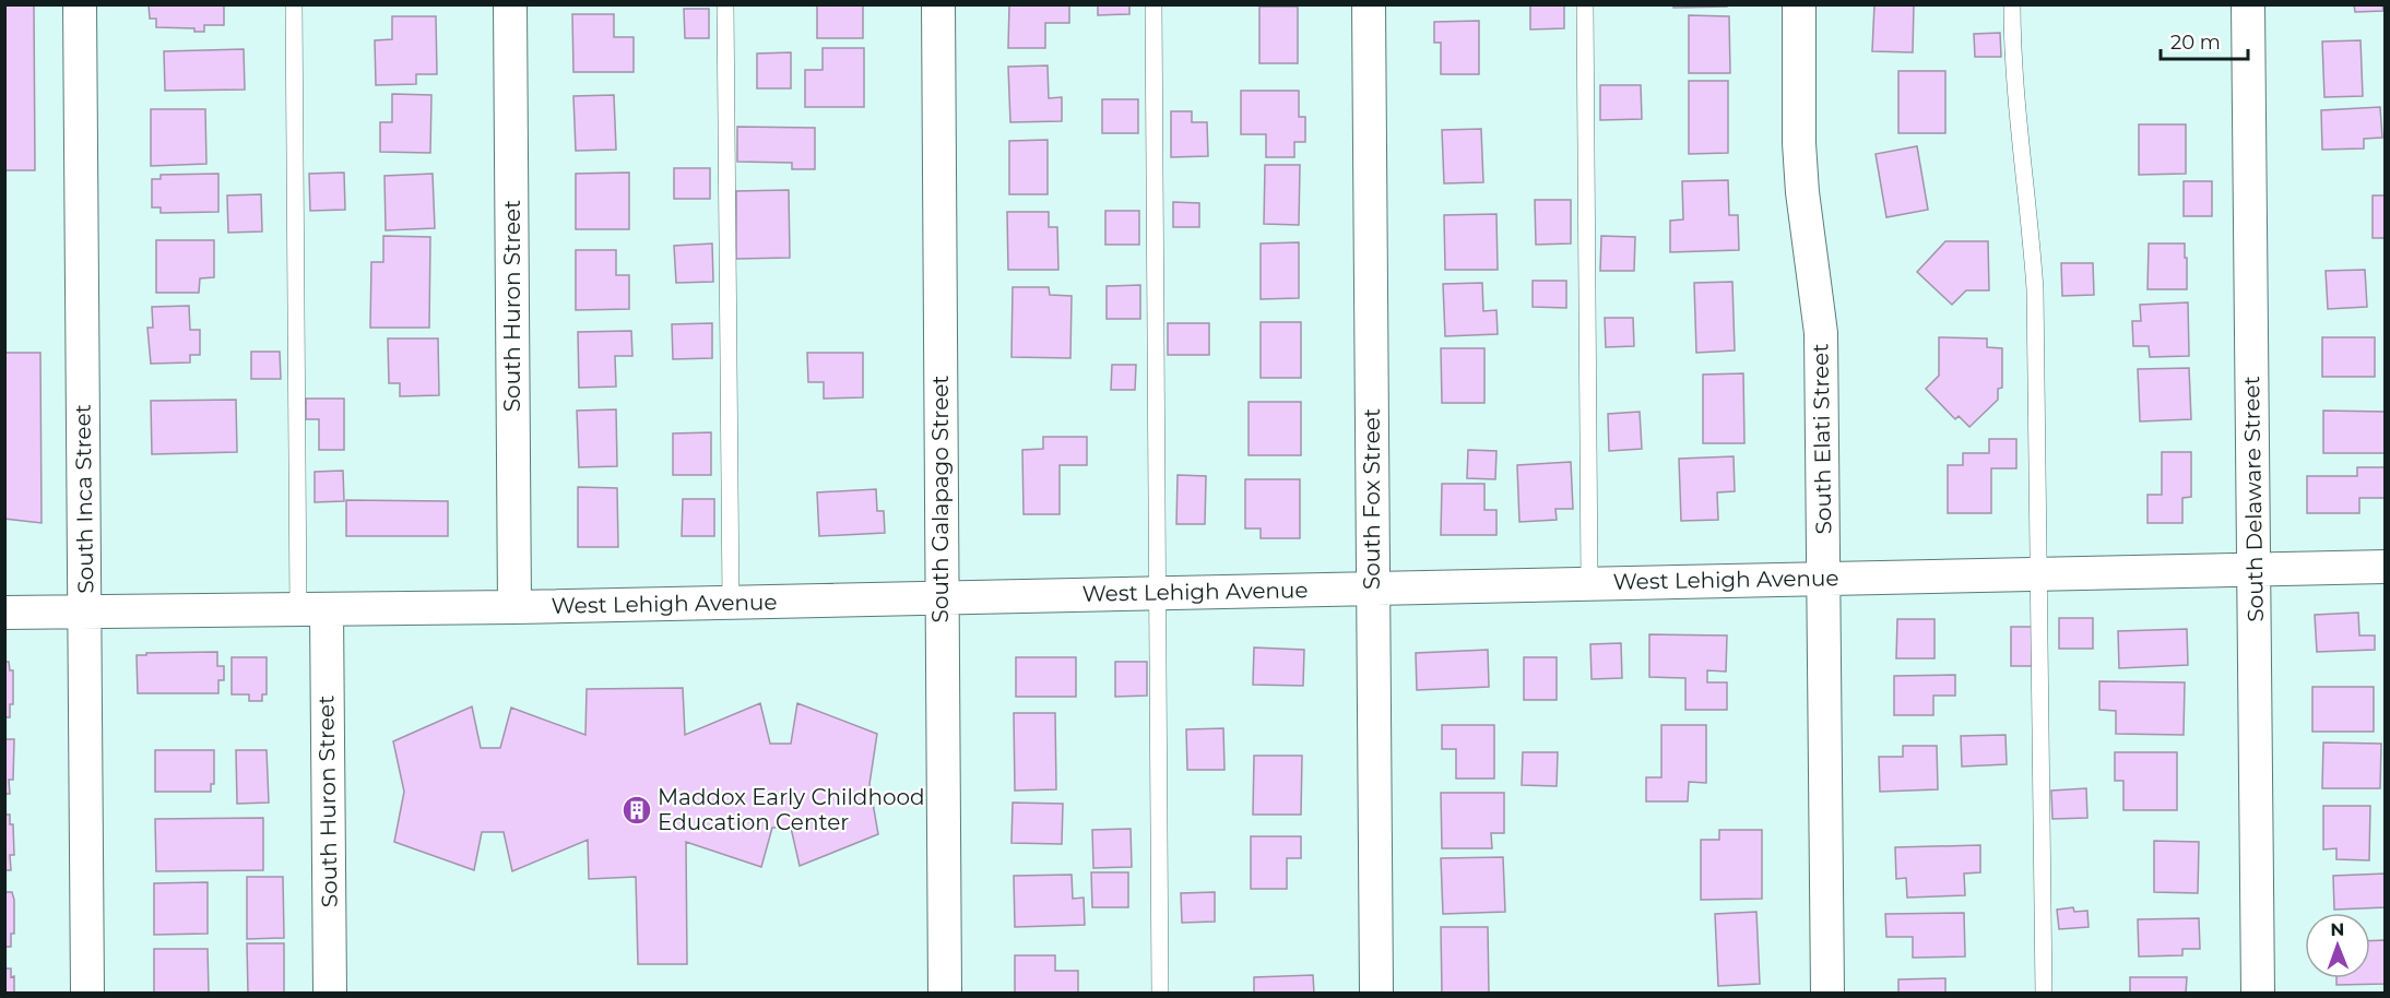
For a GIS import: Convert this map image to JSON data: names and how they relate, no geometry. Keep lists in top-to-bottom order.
{
  "streets": {
    "street": [
      "South Huron Street",
      "South Elati Street",
      "South Inca Street",
      "South Galapago Street",
      "South Fox Street",
      "South Delaware Street",
      "West Lehigh Avenue"
    ]
  },
  "crossings": [
    ["South Huron Street", "West Lehigh Avenue"],
    ["South Elati Street", "West Lehigh Avenue"],
    ["South Inca Street", "West Lehigh Avenue"],
    ["South Galapago Street", "West Lehigh Avenue"],
    ["South Fox Street", "West Lehigh Avenue"],
    ["South Delaware Street", "West Lehigh Avenue"]
  ],
  "places": {
    "building": ["Maddox Early Childhood Education Center"]
  },
  "scale_bar": "20 m",
  "north": "top"
}
